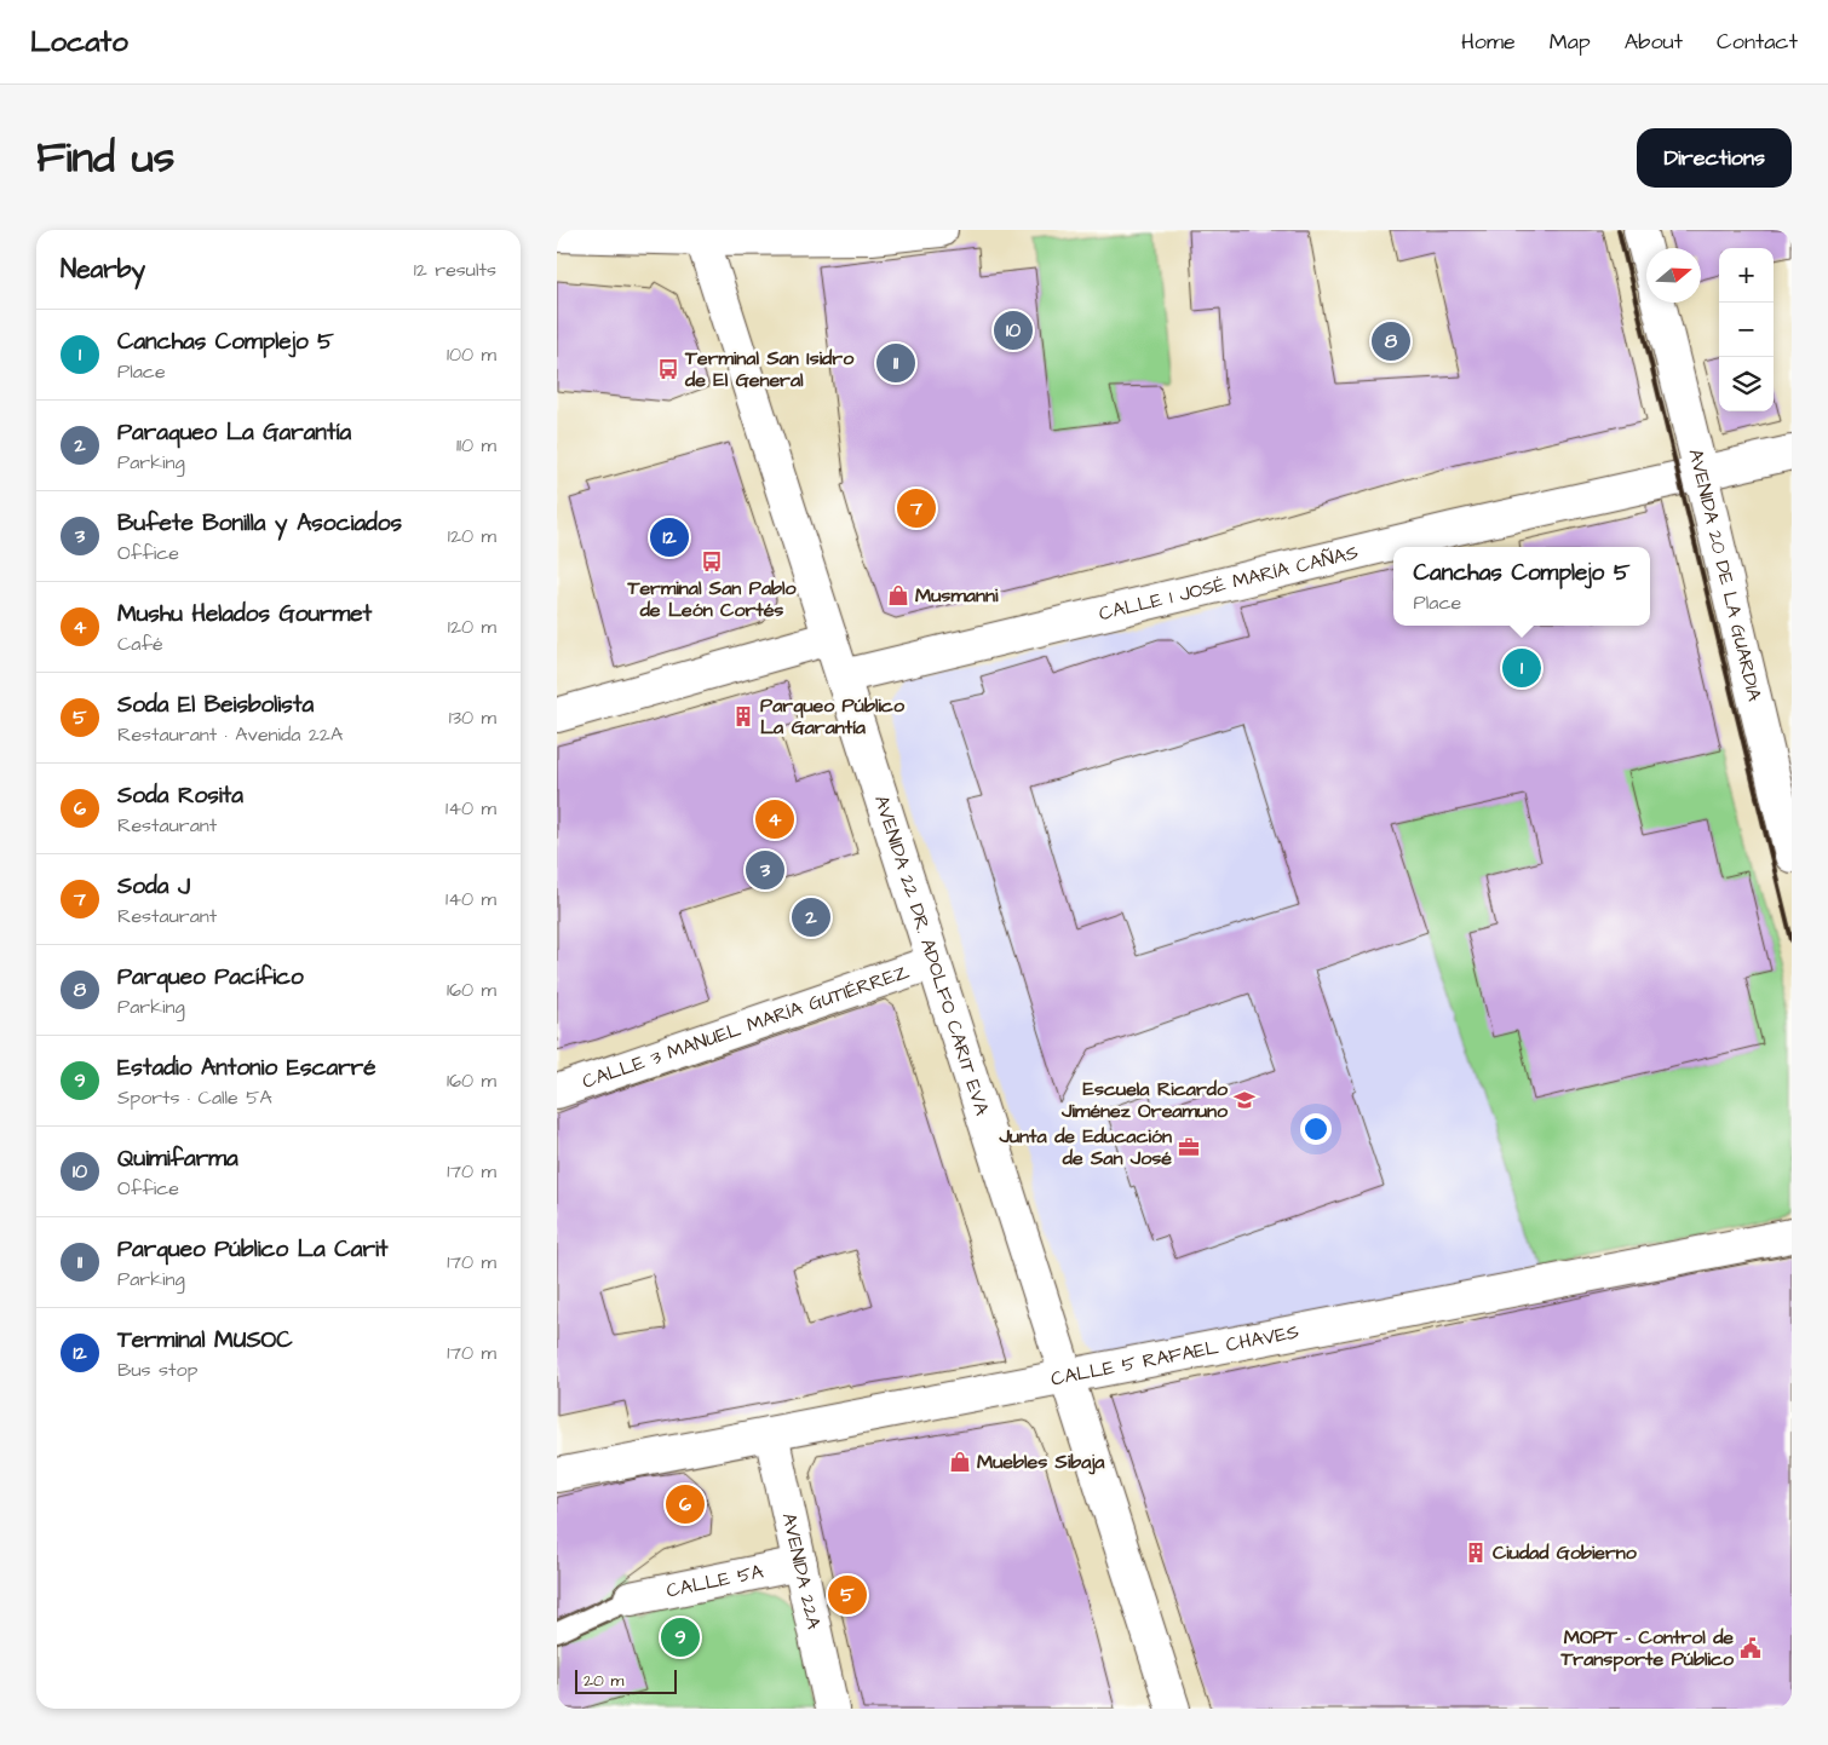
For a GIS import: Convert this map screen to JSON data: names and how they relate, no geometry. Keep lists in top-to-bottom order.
{
  "streets": {
    "street": [
      "AVENIDA 20 DE LA GUARDIA",
      "CALLE 1 JOSÉ MARÍA CAÑAS",
      "AVENIDA 22 DR. ADOLFO CARIT EVA",
      "CALLE 3 MANUEL MARÍA GUTIÉRREZ",
      "CALLE 5 RAFAEL CHAVES",
      "AVENIDA 22A",
      "CALLE 5A"
    ]
  },
  "crossings": [
    ["AVENIDA 20 DE LA GUARDIA", "CALLE 1 JOSÉ MARÍA CAÑAS"],
    ["CALLE 1 JOSÉ MARÍA CAÑAS", "AVENIDA 22 DR. ADOLFO CARIT EVA"],
    ["AVENIDA 22 DR. ADOLFO CARIT EVA", "CALLE 3 MANUEL MARÍA GUTIÉRREZ"],
    ["AVENIDA 22 DR. ADOLFO CARIT EVA", "CALLE 5 RAFAEL CHAVES"],
    ["CALLE 5 RAFAEL CHAVES", "AVENIDA 22A"],
    ["AVENIDA 22A", "CALLE 5A"]
  ],
  "places": {
    "bus stop": ["Terminal San Isidro de El General", "Terminal San Pablo de León Cortés"],
    "shop": ["Musmanni", "Muebles Sibaja"],
    "building": ["Parqueo Público La Garantía", "Ciudad Gobierno"],
    "school or university": ["Escuela Ricardo Jiménez Oreamuno"],
    "office": ["Junta de Educación de San José"],
    "public building": ["MOPT - Control de Transporte Público"]
  },
  "scale_bar": "20 m",
  "north": "right",
  "page": {
    "header": "Locato",
    "nav": [
      "Home",
      "Map",
      "About",
      "Contact"
    ],
    "title": "Find us",
    "buttons": "Directions",
    "heading": ["Nearby", "12 results"],
    "map_buttons": ["+", "−"],
    "list": [
      {
        "mark": "1",
        "name": "Canchas Complejo 5",
        "note": "Place",
        "value": "100 m"
      },
      {
        "mark": "2",
        "name": "Paraqueo La Garantía",
        "note": "Parking",
        "value": "110 m"
      },
      {
        "mark": "3",
        "name": "Bufete Bonilla y Asociados",
        "note": "Office",
        "value": "120 m"
      },
      {
        "mark": "4",
        "name": "Mushu Helados Gourmet",
        "note": "Café",
        "value": "120 m"
      },
      {
        "mark": "5",
        "name": "Soda El Beisbolista",
        "note": "Restaurant · Avenida 22A",
        "value": "130 m"
      },
      {
        "mark": "6",
        "name": "Soda Rosita",
        "note": "Restaurant",
        "value": "140 m"
      },
      {
        "mark": "7",
        "name": "Soda J",
        "note": "Restaurant",
        "value": "140 m"
      },
      {
        "mark": "8",
        "name": "Parqueo Pacífico",
        "note": "Parking",
        "value": "160 m"
      },
      {
        "mark": "9",
        "name": "Estadio Antonio Escarré",
        "note": "Sports · Calle 5A",
        "value": "160 m"
      },
      {
        "mark": "10",
        "name": "Quimifarma",
        "note": "Office",
        "value": "170 m"
      },
      {
        "mark": "11",
        "name": "Parqueo Público La Carit",
        "note": "Parking",
        "value": "170 m"
      },
      {
        "mark": "12",
        "name": "Terminal MUSOC",
        "note": "Bus stop",
        "value": "170 m"
      }
    ],
    "pins": [
      "10",
      "8",
      "11",
      "7",
      "12",
      "1",
      "4",
      "3",
      "2",
      "6",
      "5",
      "9"
    ],
    "popup": ["Canchas Complejo 5", "Place"],
    "scale": "20 m"
  }
}
